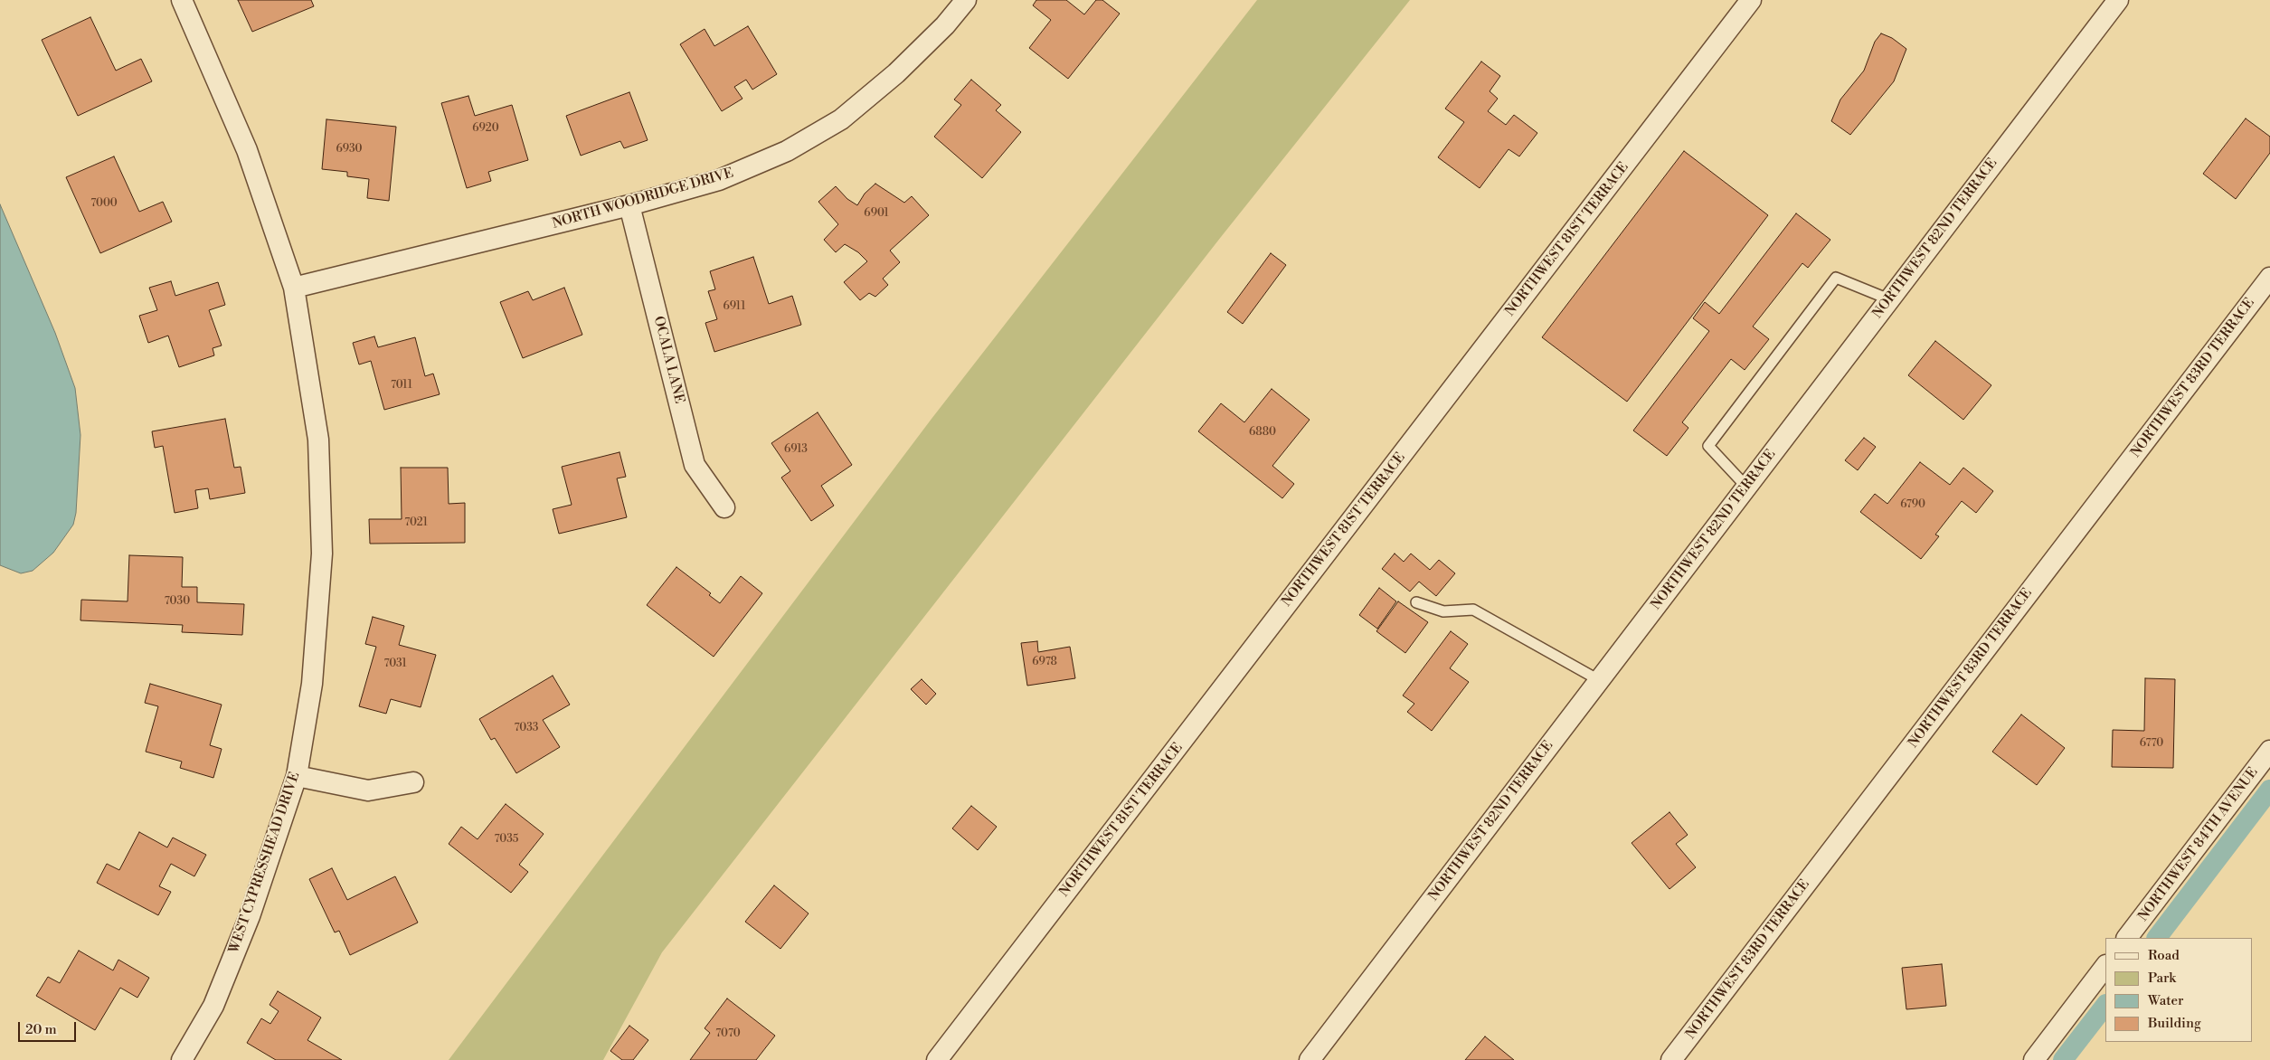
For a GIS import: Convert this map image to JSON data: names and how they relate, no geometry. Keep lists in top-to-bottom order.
{
  "streets": {
    "street": [
      "NORTH WOODRIDGE DRIVE",
      "NORTHWEST 82ND TERRACE",
      "NORTHWEST 81ST TERRACE",
      "OCALA LANE",
      "NORTHWEST 83RD TERRACE",
      "NORTHWEST 84TH AVENUE",
      "WEST CYPRESSHEAD DRIVE"
    ]
  },
  "crossings": [
    ["NORTH WOODRIDGE DRIVE", "OCALA LANE"],
    ["NORTH WOODRIDGE DRIVE", "WEST CYPRESSHEAD DRIVE"]
  ],
  "house_numbers": [
    "6920",
    "6930",
    "7000",
    "6901",
    "6911",
    "7011",
    "6880",
    "6913",
    "6790",
    "7021",
    "7030",
    "6978",
    "7031",
    "7033",
    "6770",
    "7035",
    "7070"
  ],
  "legend": [
    "Road",
    "Park",
    "Water",
    "Building"
  ],
  "scale_bar": "20 m"
}
